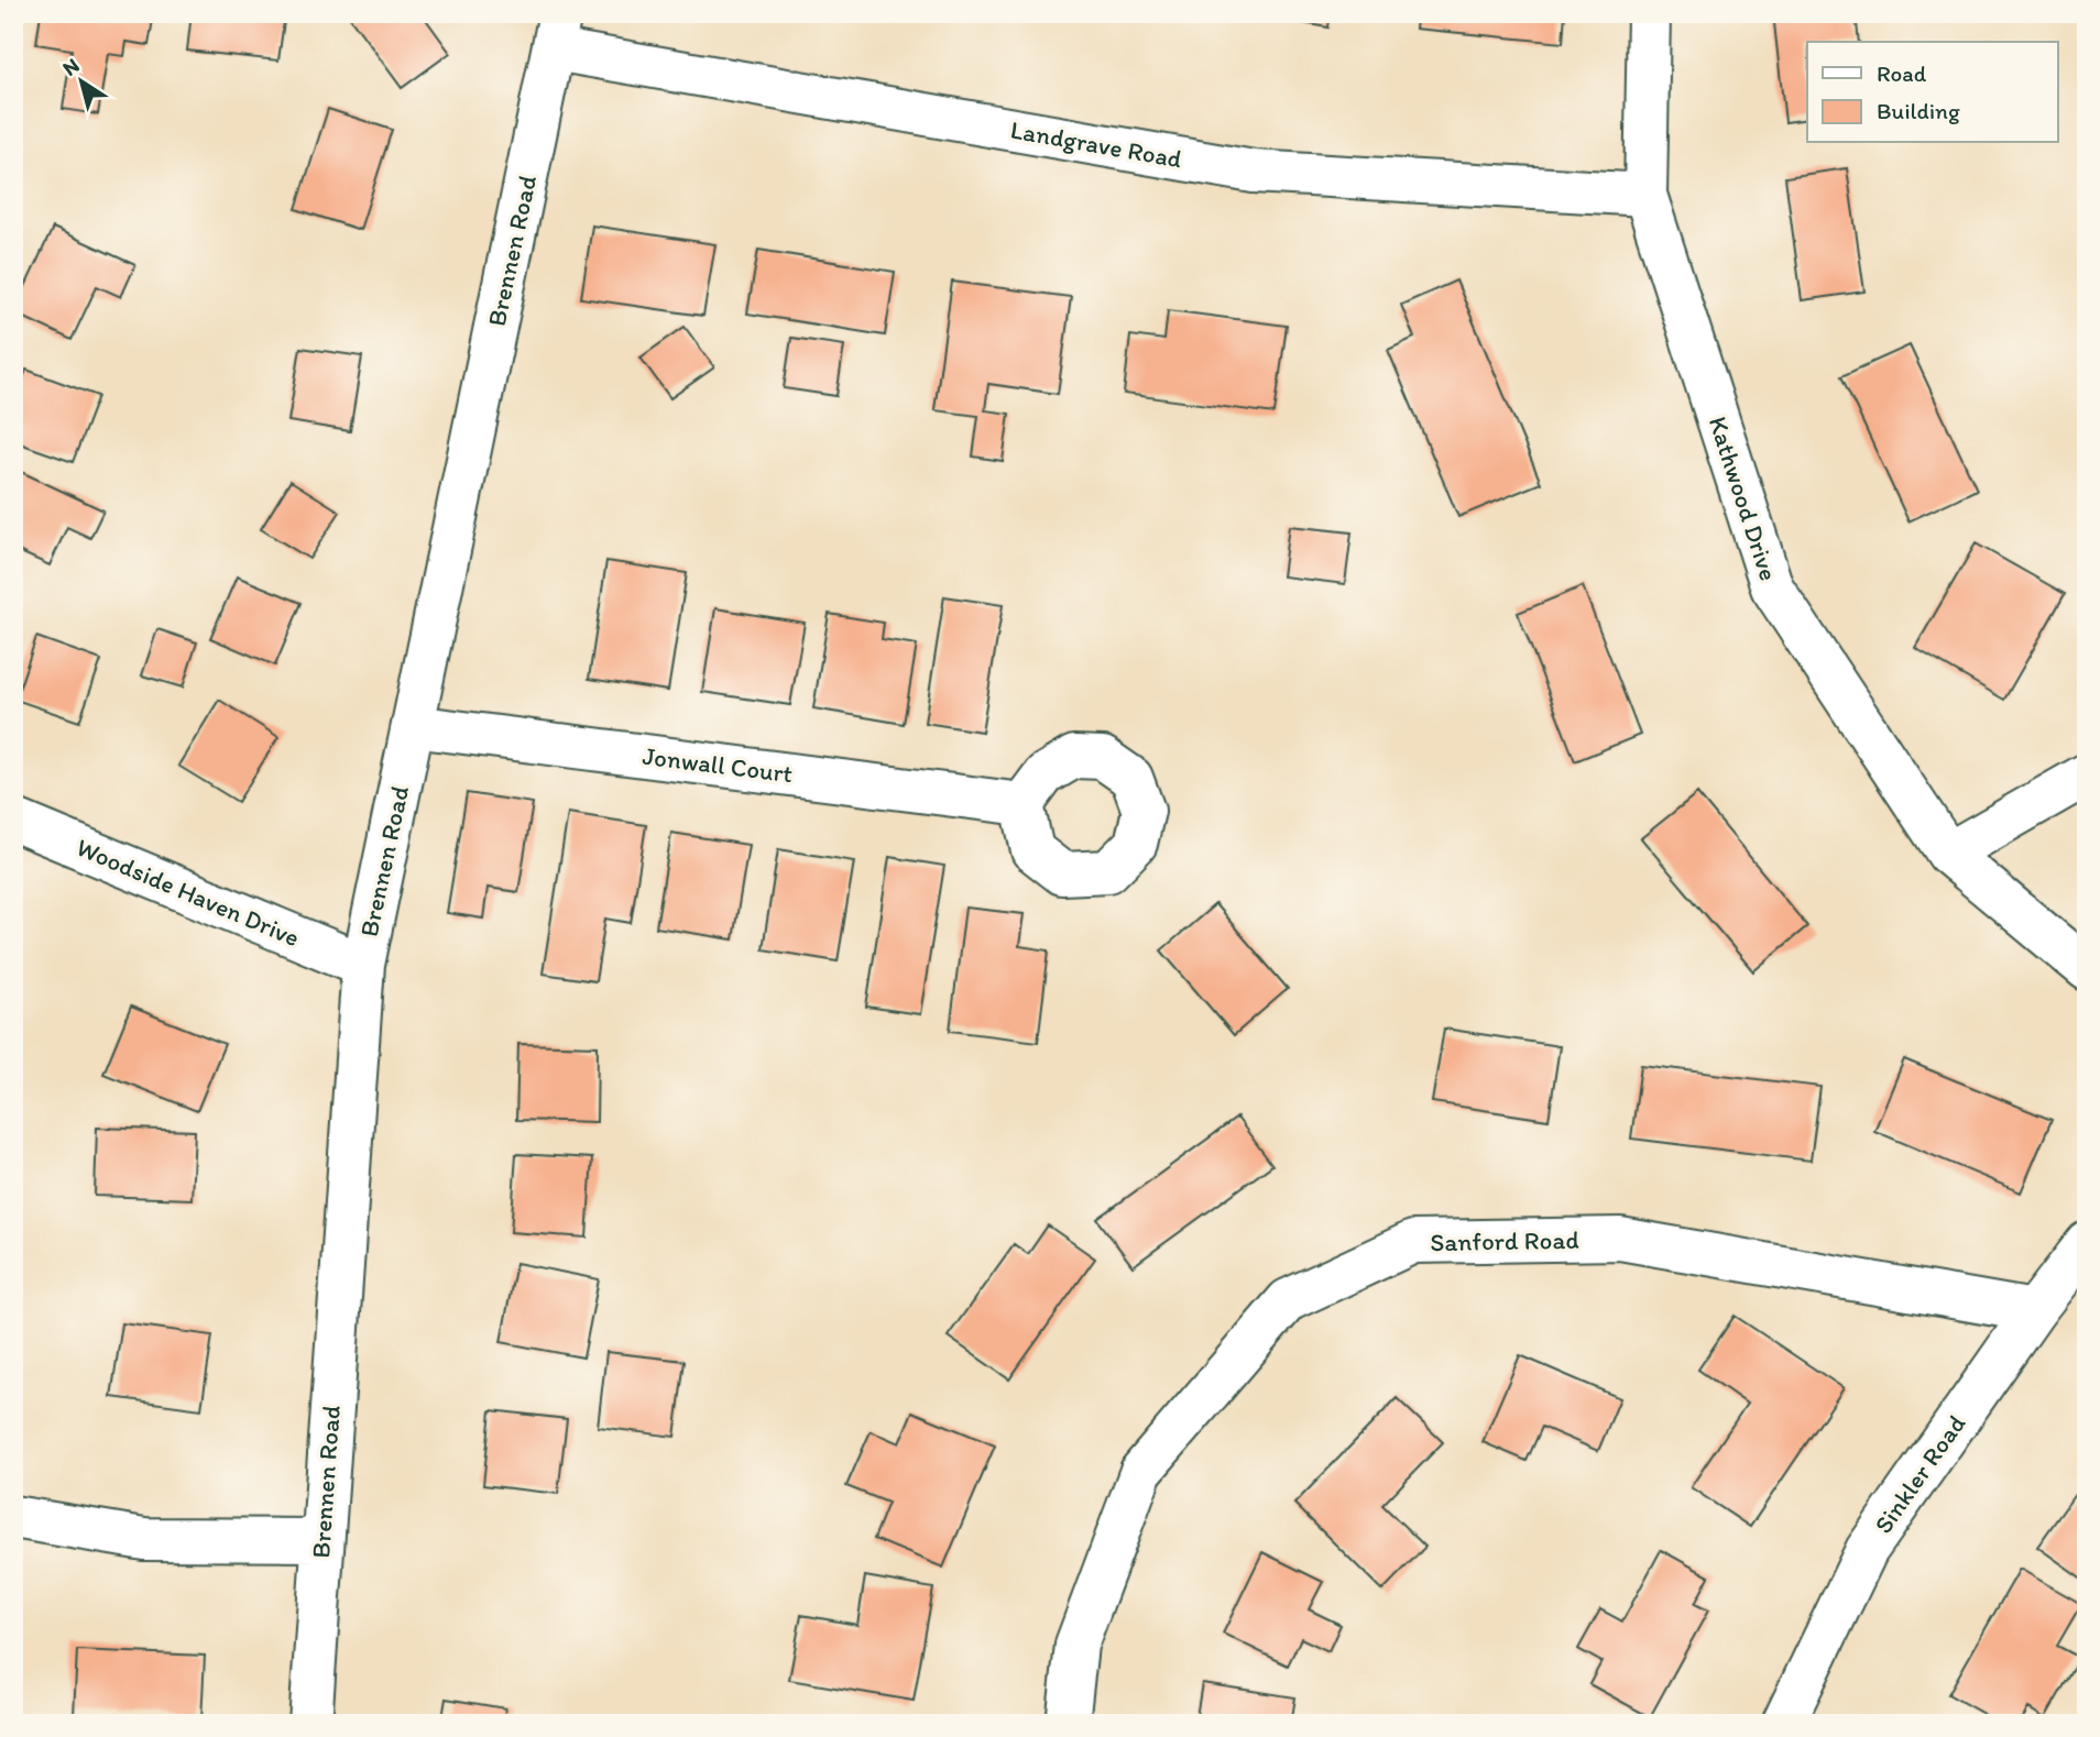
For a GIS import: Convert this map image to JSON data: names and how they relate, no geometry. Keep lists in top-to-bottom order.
{
  "streets": {
    "street": [
      "Landgrave Road",
      "Brennen Road",
      "Kathwood Drive",
      "Jonwall Court",
      "Woodside Haven Drive",
      "Sanford Road",
      "Sinkler Road"
    ]
  },
  "crossings": [
    ["Landgrave Road", "Brennen Road"],
    ["Landgrave Road", "Kathwood Drive"],
    ["Brennen Road", "Jonwall Court"],
    ["Brennen Road", "Woodside Haven Drive"],
    ["Sanford Road", "Sinkler Road"]
  ],
  "legend": ["Road", "Building"],
  "north": "top left"
}
